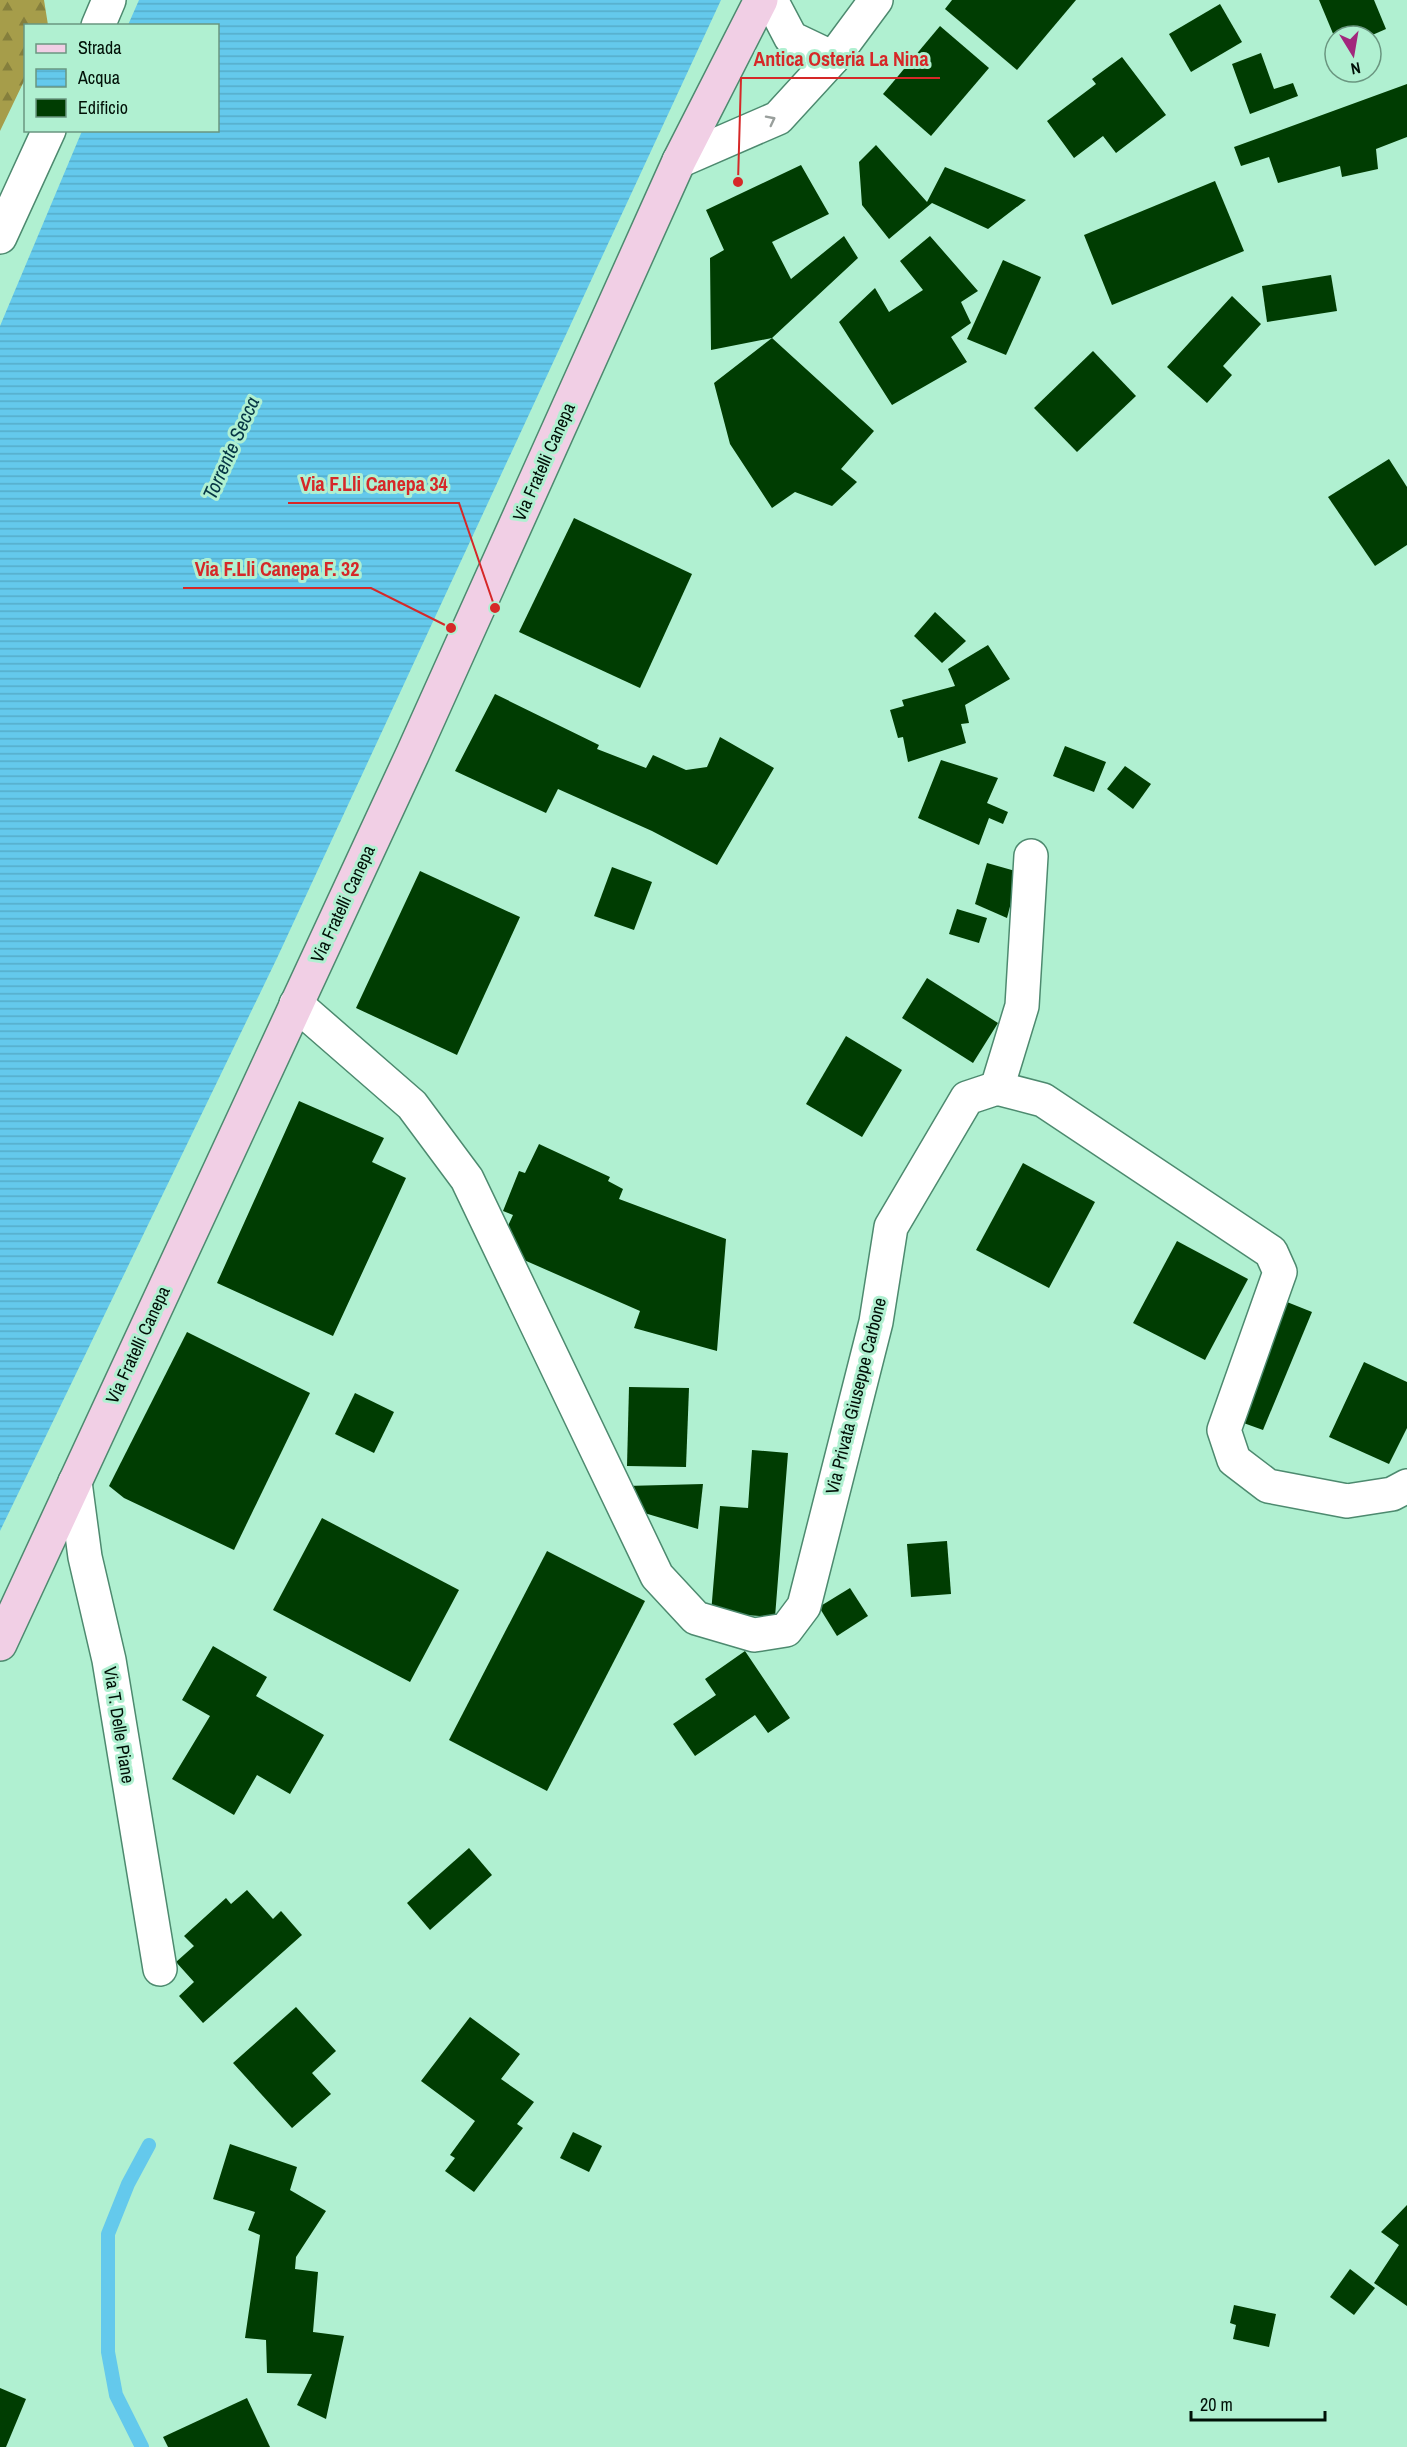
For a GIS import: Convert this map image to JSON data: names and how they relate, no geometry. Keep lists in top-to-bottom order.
{
  "streets": {
    "main road": ["Via Fratelli Canepa"],
    "street": ["Via Privata Giuseppe Carbone", "Via T. Delle Piane"]
  },
  "crossings": [
    ["Via Fratelli Canepa", "Via Privata Giuseppe Carbone"],
    ["Via Fratelli Canepa", "Via T. Delle Piane"]
  ],
  "water": ["Torrente Secca"],
  "places": ["Antica Osteria La Nina", "Via F.Lli Canepa 34", "Via F.Lli Canepa F. 32"],
  "legend": ["Strada", "Acqua", "Edificio"],
  "scale_bar": "20 m",
  "north": "bottom"
}
